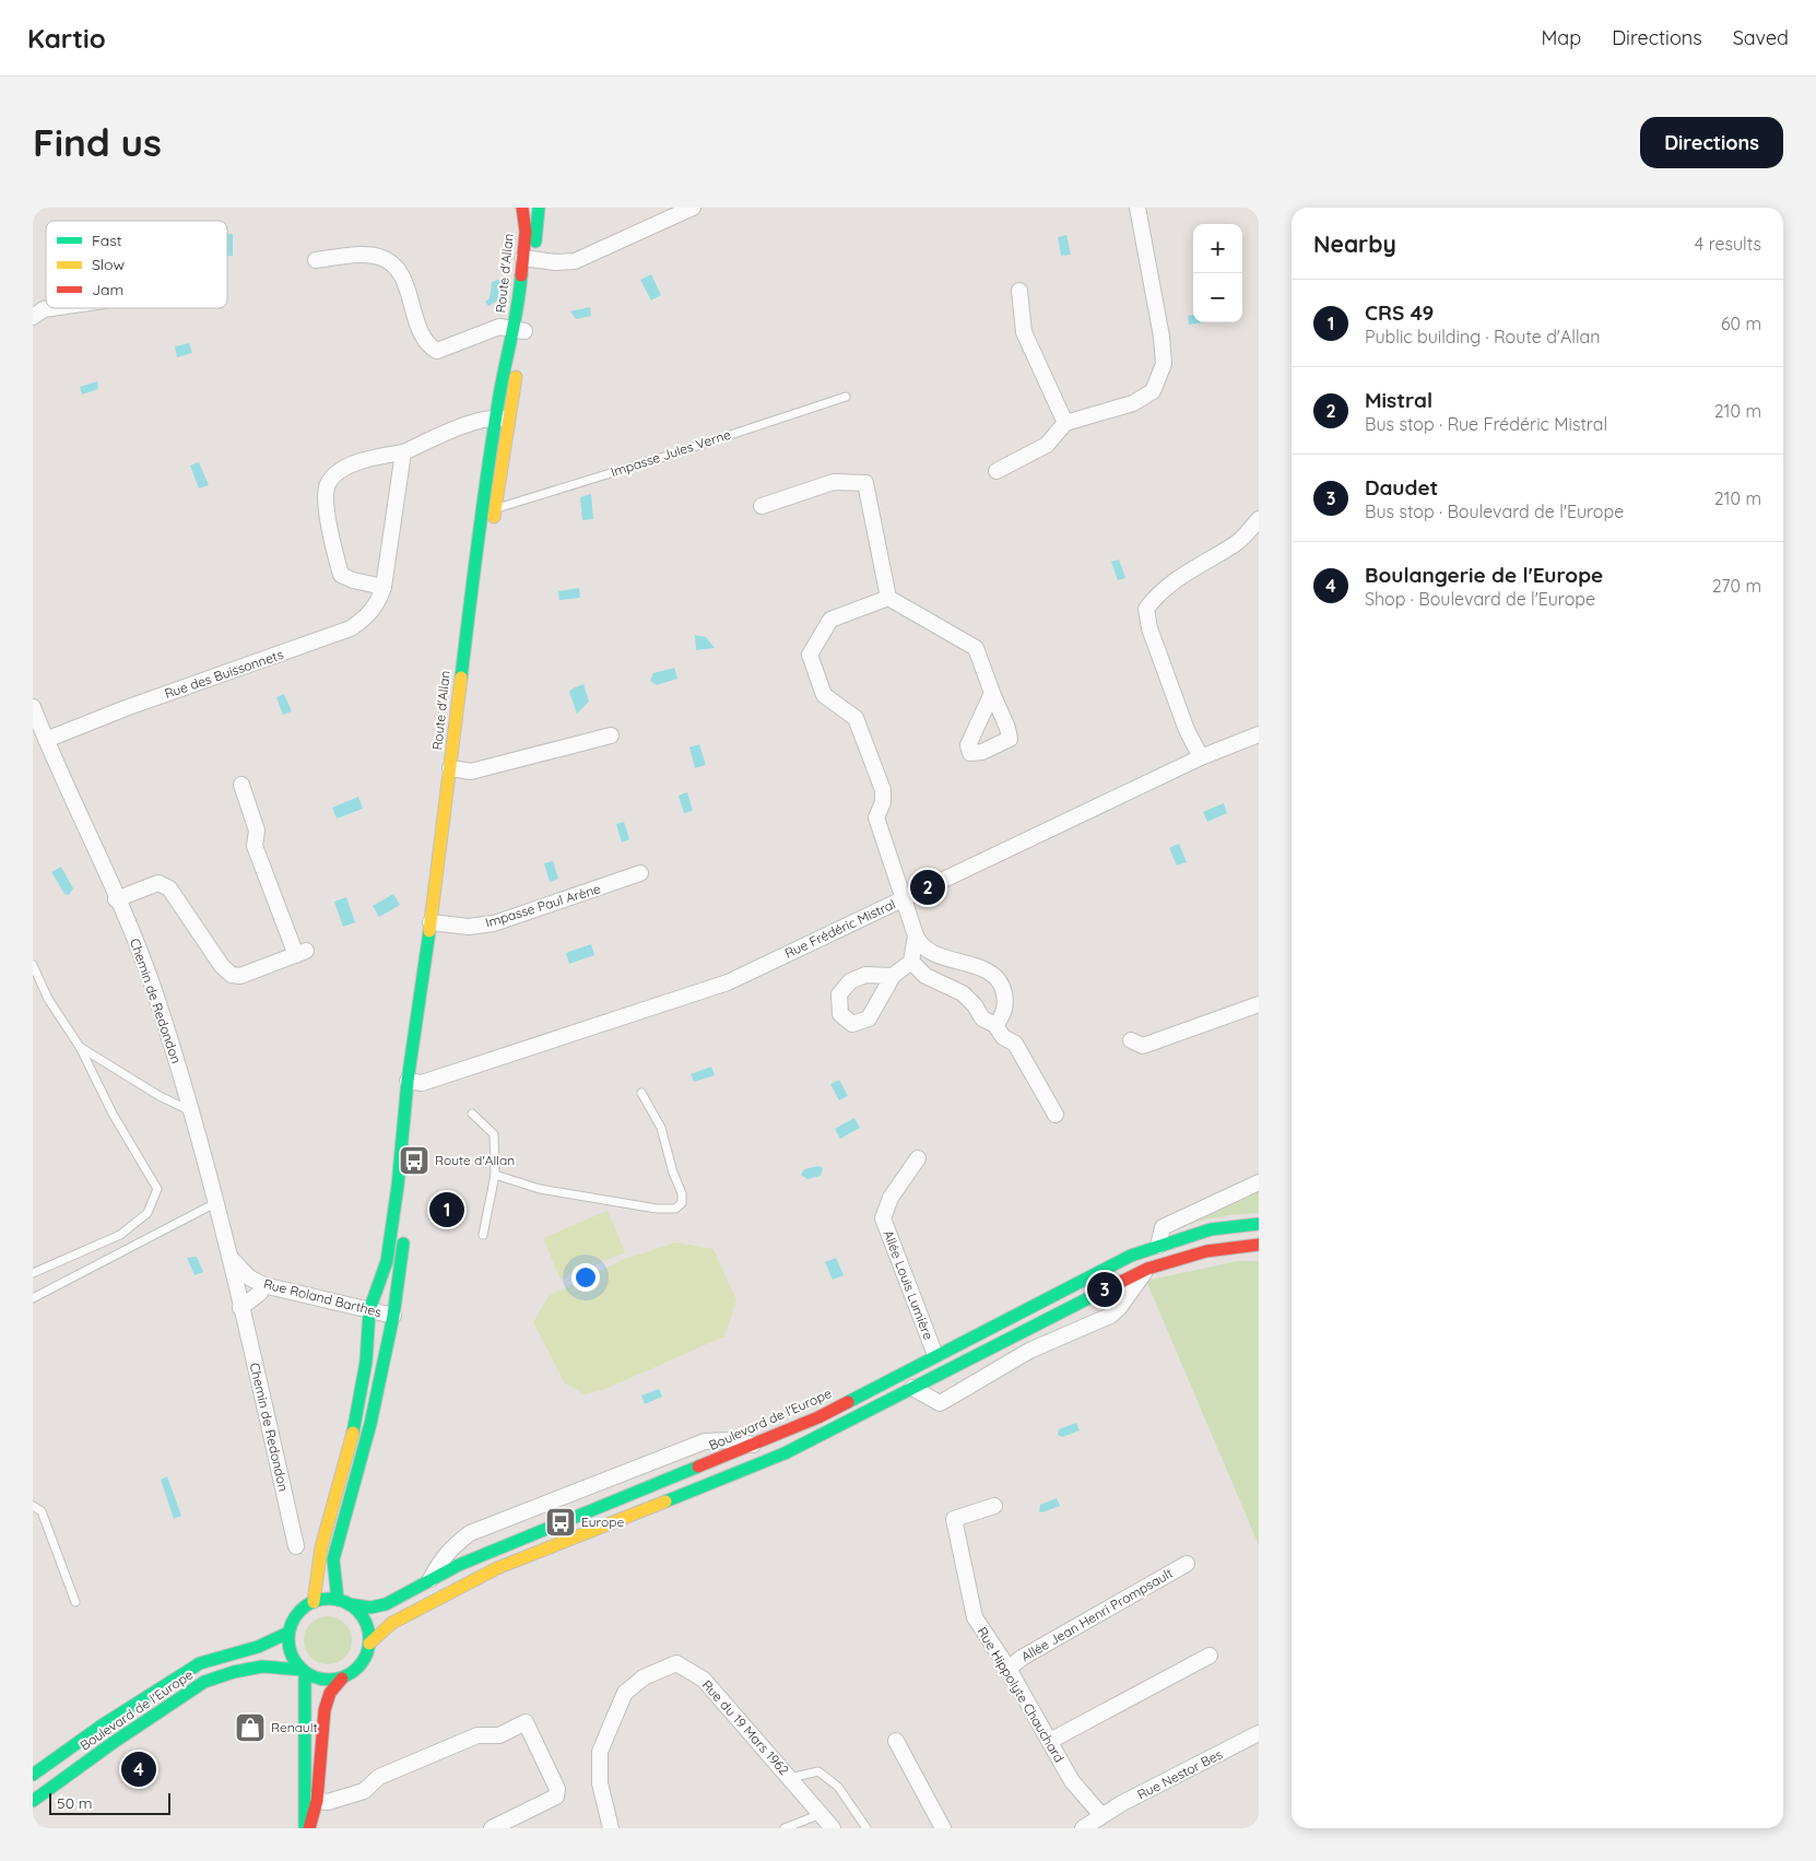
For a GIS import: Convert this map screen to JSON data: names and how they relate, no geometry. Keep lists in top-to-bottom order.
{
  "streets": {
    "main road": ["Route d'Allan", "Boulevard de l'Europe"],
    "street": [
      "Rue des Buissonnets",
      "Impasse Paul Arène",
      "Rue Frédéric Mistral",
      "Chemin de Redondon",
      "Allée Louis Lumière",
      "Rue Roland Barthes",
      "Allée Jean Henri Prompsault",
      "Rue Hippolyte Chauchard",
      "Rue du 19 Mars 1962",
      "Rue Nestor Bes"
    ],
    "lane": ["Impasse Jules Verne"]
  },
  "crossings": [
    ["Route d'Allan", "Impasse Jules Verne"],
    ["Route d'Allan", "Impasse Paul Arène"],
    ["Route d'Allan", "Rue Frédéric Mistral"],
    ["Route d'Allan", "Rue Roland Barthes"],
    ["Route d'Allan", "Boulevard de l'Europe"],
    ["Rue des Buissonnets", "Chemin de Redondon"],
    ["Chemin de Redondon", "Rue Roland Barthes"],
    ["Allée Louis Lumière", "Boulevard de l'Europe"],
    ["Allée Jean Henri Prompsault", "Rue Hippolyte Chauchard"],
    ["Rue Hippolyte Chauchard", "Rue Nestor Bes"]
  ],
  "places": {
    "bus stop": ["Route d'Allan", "Europe"],
    "shop": ["Renault"]
  },
  "legend": ["Fast", "Slow", "Jam"],
  "scale_bar": "50 m",
  "page": {
    "header": "Kartio",
    "nav": ["Map", "Directions", "Saved"],
    "buttons": "Directions",
    "title": "Find us",
    "heading": ["Nearby", "4 results"],
    "map_buttons": ["+", "−"],
    "list": [
      {
        "mark": "1",
        "name": "CRS 49",
        "note": "Public building · Route d'Allan",
        "value": "60 m"
      },
      {
        "mark": "2",
        "name": "Mistral",
        "note": "Bus stop · Rue Frédéric Mistral",
        "value": "210 m"
      },
      {
        "mark": "3",
        "name": "Daudet",
        "note": "Bus stop · Boulevard de l'Europe",
        "value": "210 m"
      },
      {
        "mark": "4",
        "name": "Boulangerie de l'Europe",
        "note": "Shop · Boulevard de l'Europe",
        "value": "270 m"
      }
    ],
    "pins": [
      "2",
      "1",
      "3",
      "4"
    ],
    "scale": "50 m"
  }
}
